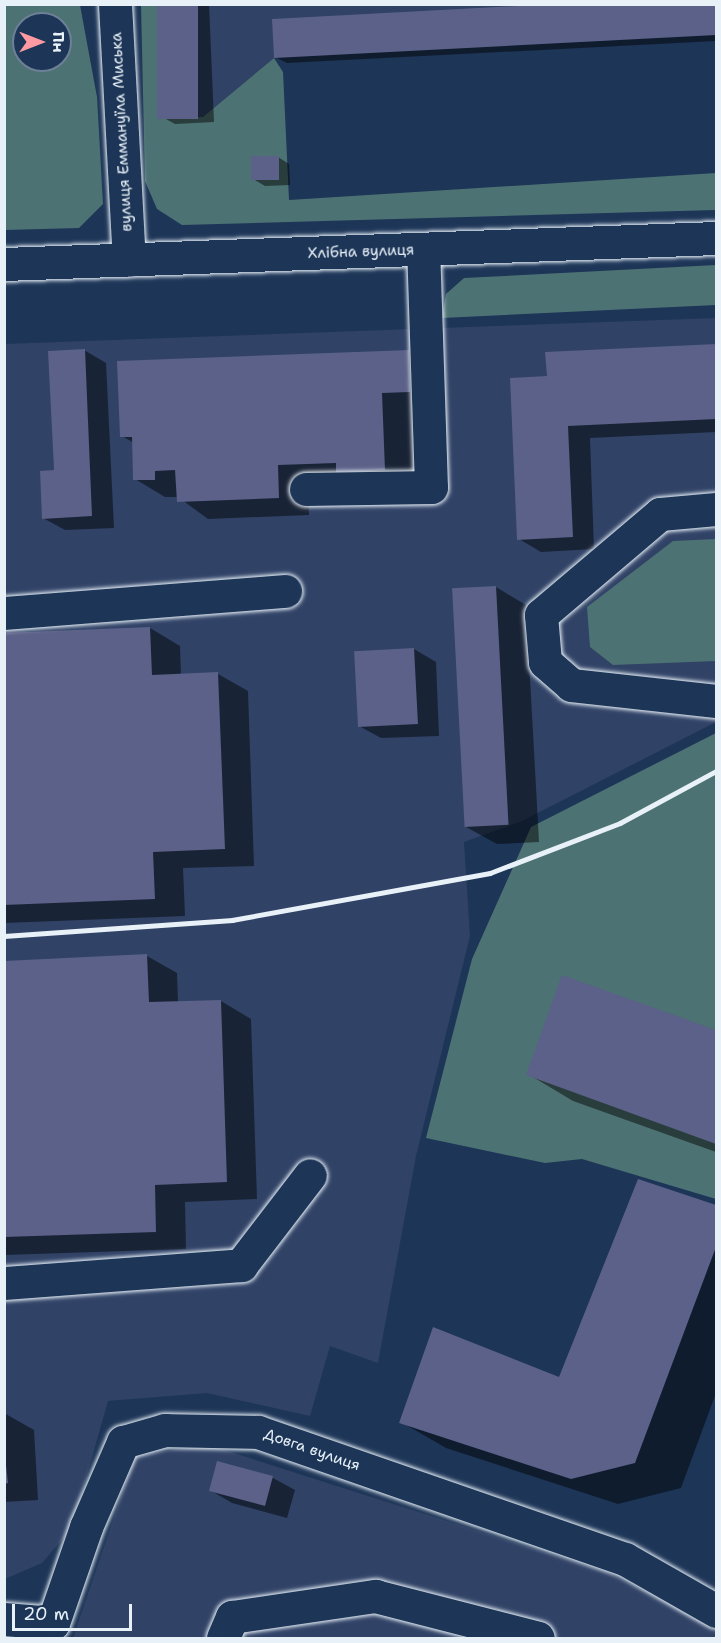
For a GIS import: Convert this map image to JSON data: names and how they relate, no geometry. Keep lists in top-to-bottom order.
{
  "streets": {
    "street": ["вулиця Еммануїла Миська", "Хлібна вулиця", "Довга вулиця"]
  },
  "crossings": [
    ["вулиця Еммануїла Миська", "Хлібна вулиця"]
  ],
  "scale_bar": "20 m",
  "north": "right"
}
